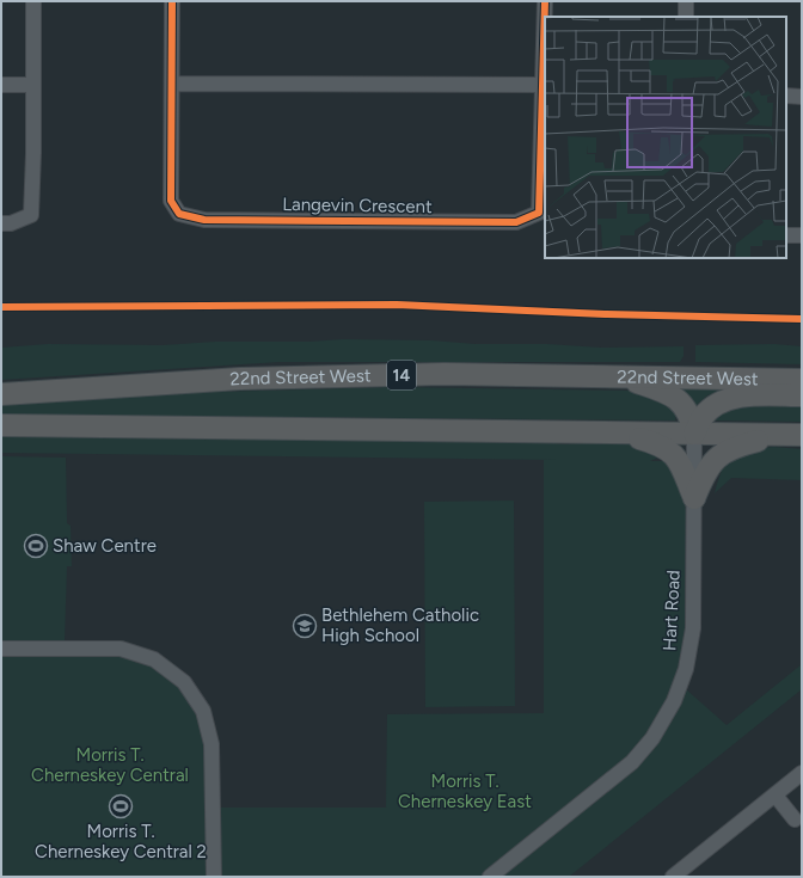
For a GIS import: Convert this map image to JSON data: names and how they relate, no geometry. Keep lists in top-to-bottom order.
{
  "streets": {
    "highway": ["14", "22nd Street West"],
    "street": ["Langevin Crescent", "Hart Road"]
  },
  "parks": ["Morris T. Cherneskey Central", "Morris T. Cherneskey East"],
  "places": {
    "sports": ["Shaw Centre", "Morris T. Cherneskey Central 2"],
    "school or university": ["Bethlehem Catholic High School"]
  }
}
